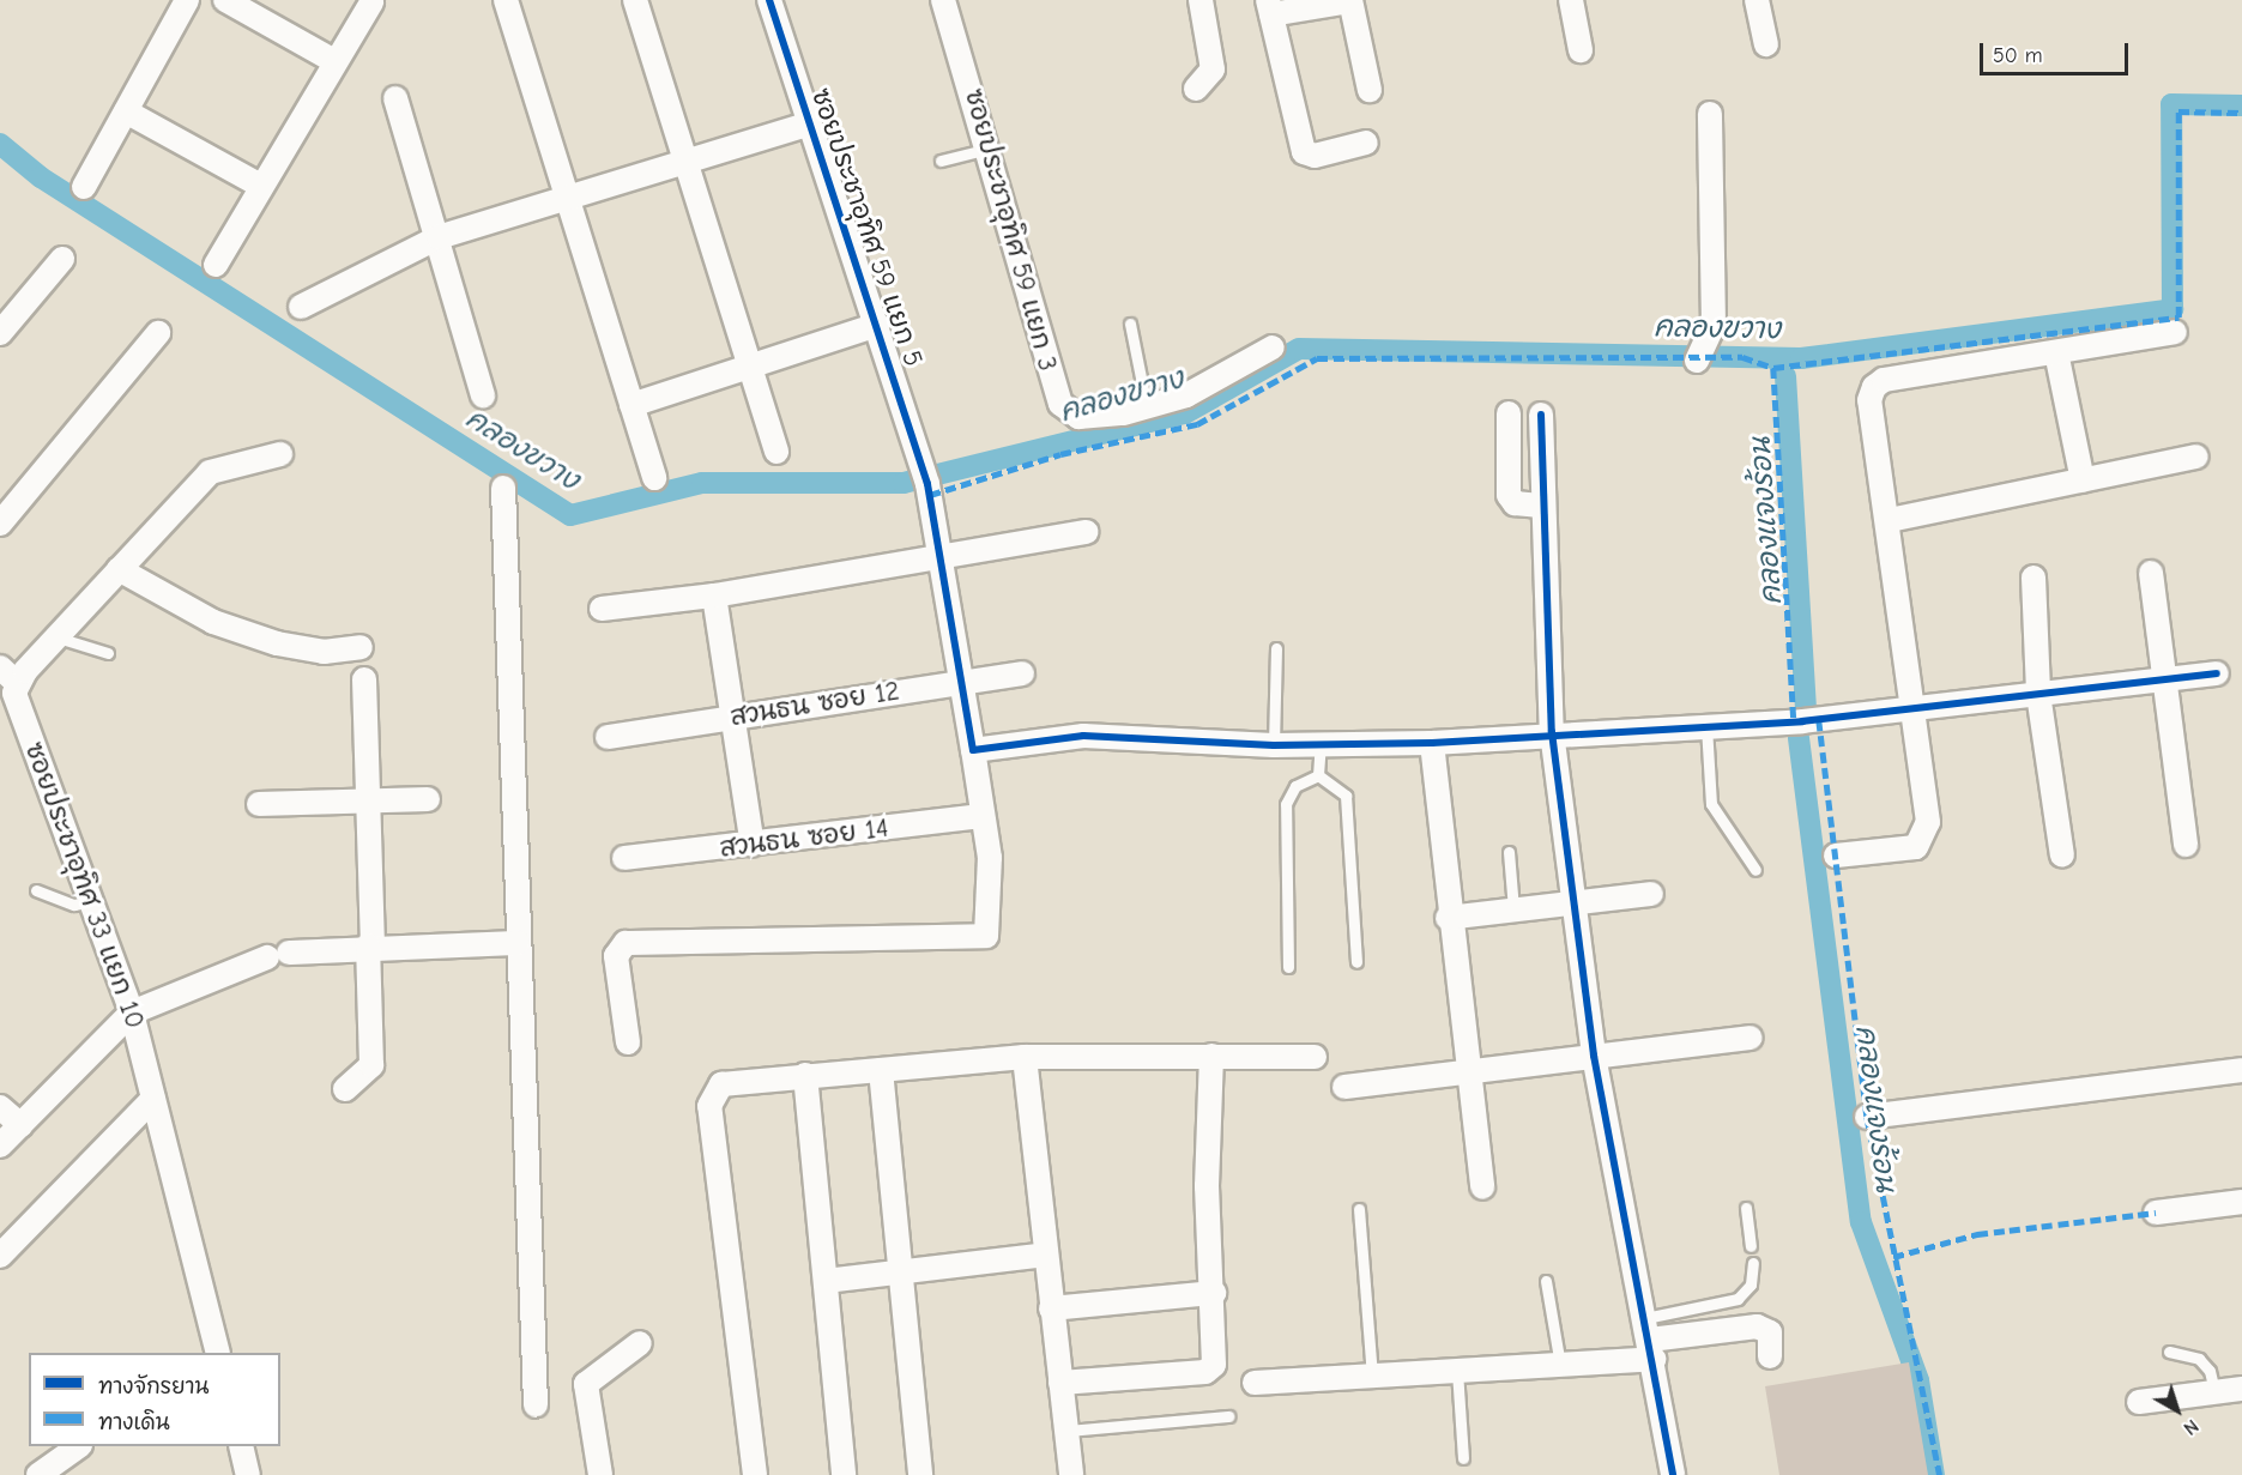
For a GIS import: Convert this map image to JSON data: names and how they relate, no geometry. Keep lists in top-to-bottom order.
{
  "streets": {
    "street": [
      "ซอยประชาอุทิศ 59 แยก 5",
      "ซอยประชาอุทิศ 59 แยก 3",
      "สวนธน ซอย 12",
      "สวนธน ซอย 14",
      "ซอยประชาอุทิศ 33 แยก 10"
    ]
  },
  "crossings": [
    ["ซอยประชาอุทิศ 59 แยก 5", "สวนธน ซอย 12"],
    ["ซอยประชาอุทิศ 59 แยก 5", "สวนธน ซอย 14"]
  ],
  "water": ["คลองขวาง", "คลองแจงร้อน"],
  "legend": ["ทางจักรยาน", "ทางเดิน"],
  "scale_bar": "50 m",
  "north": "bottom right"
}
